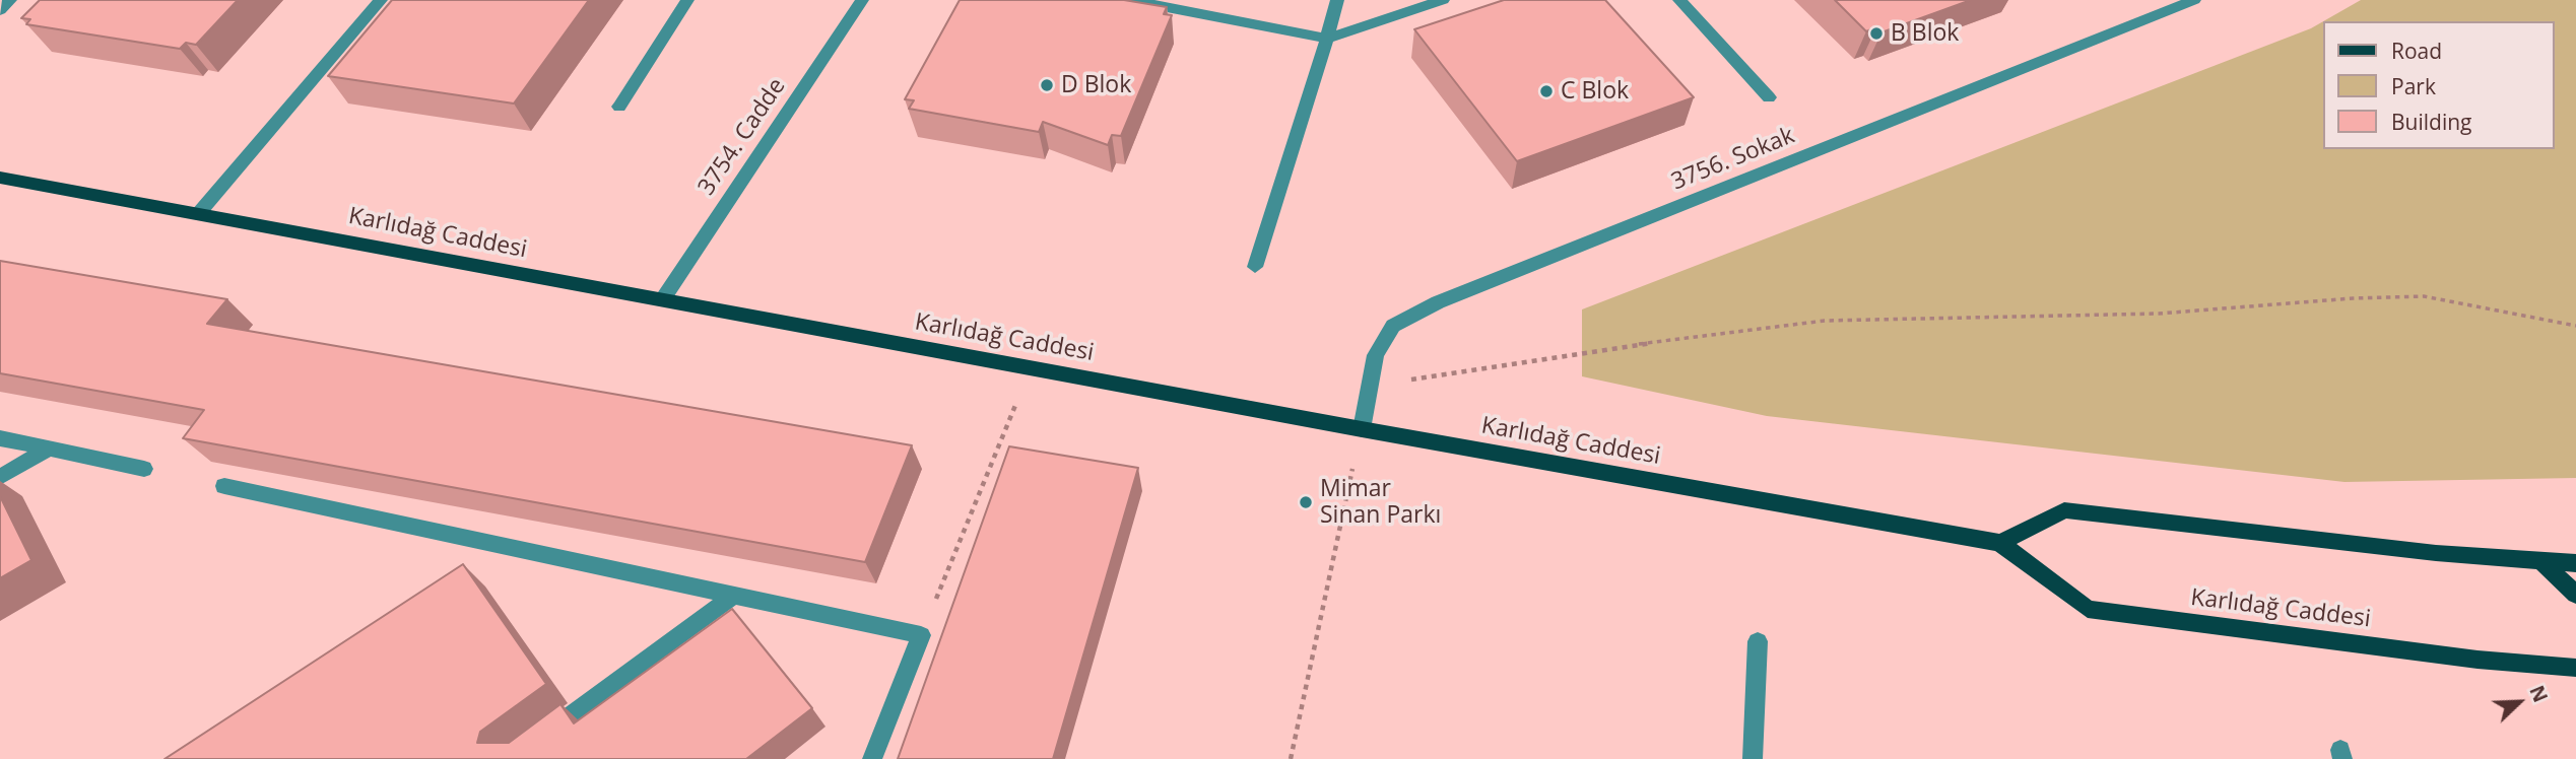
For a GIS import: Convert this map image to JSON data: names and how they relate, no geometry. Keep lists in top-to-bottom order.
{
  "streets": {
    "main road": ["Karlıdağ Caddesi"],
    "street": ["3754. Cadde", "3756. Sokak"]
  },
  "crossings": [
    ["3754. Cadde", "Karlıdağ Caddesi"],
    ["3756. Sokak", "Karlıdağ Caddesi"]
  ],
  "places": [
    "B Blok",
    "D Blok",
    "C Blok",
    "Mimar Sinan Parkı"
  ],
  "legend": ["Road", "Park", "Building"],
  "north": "top right"
}
